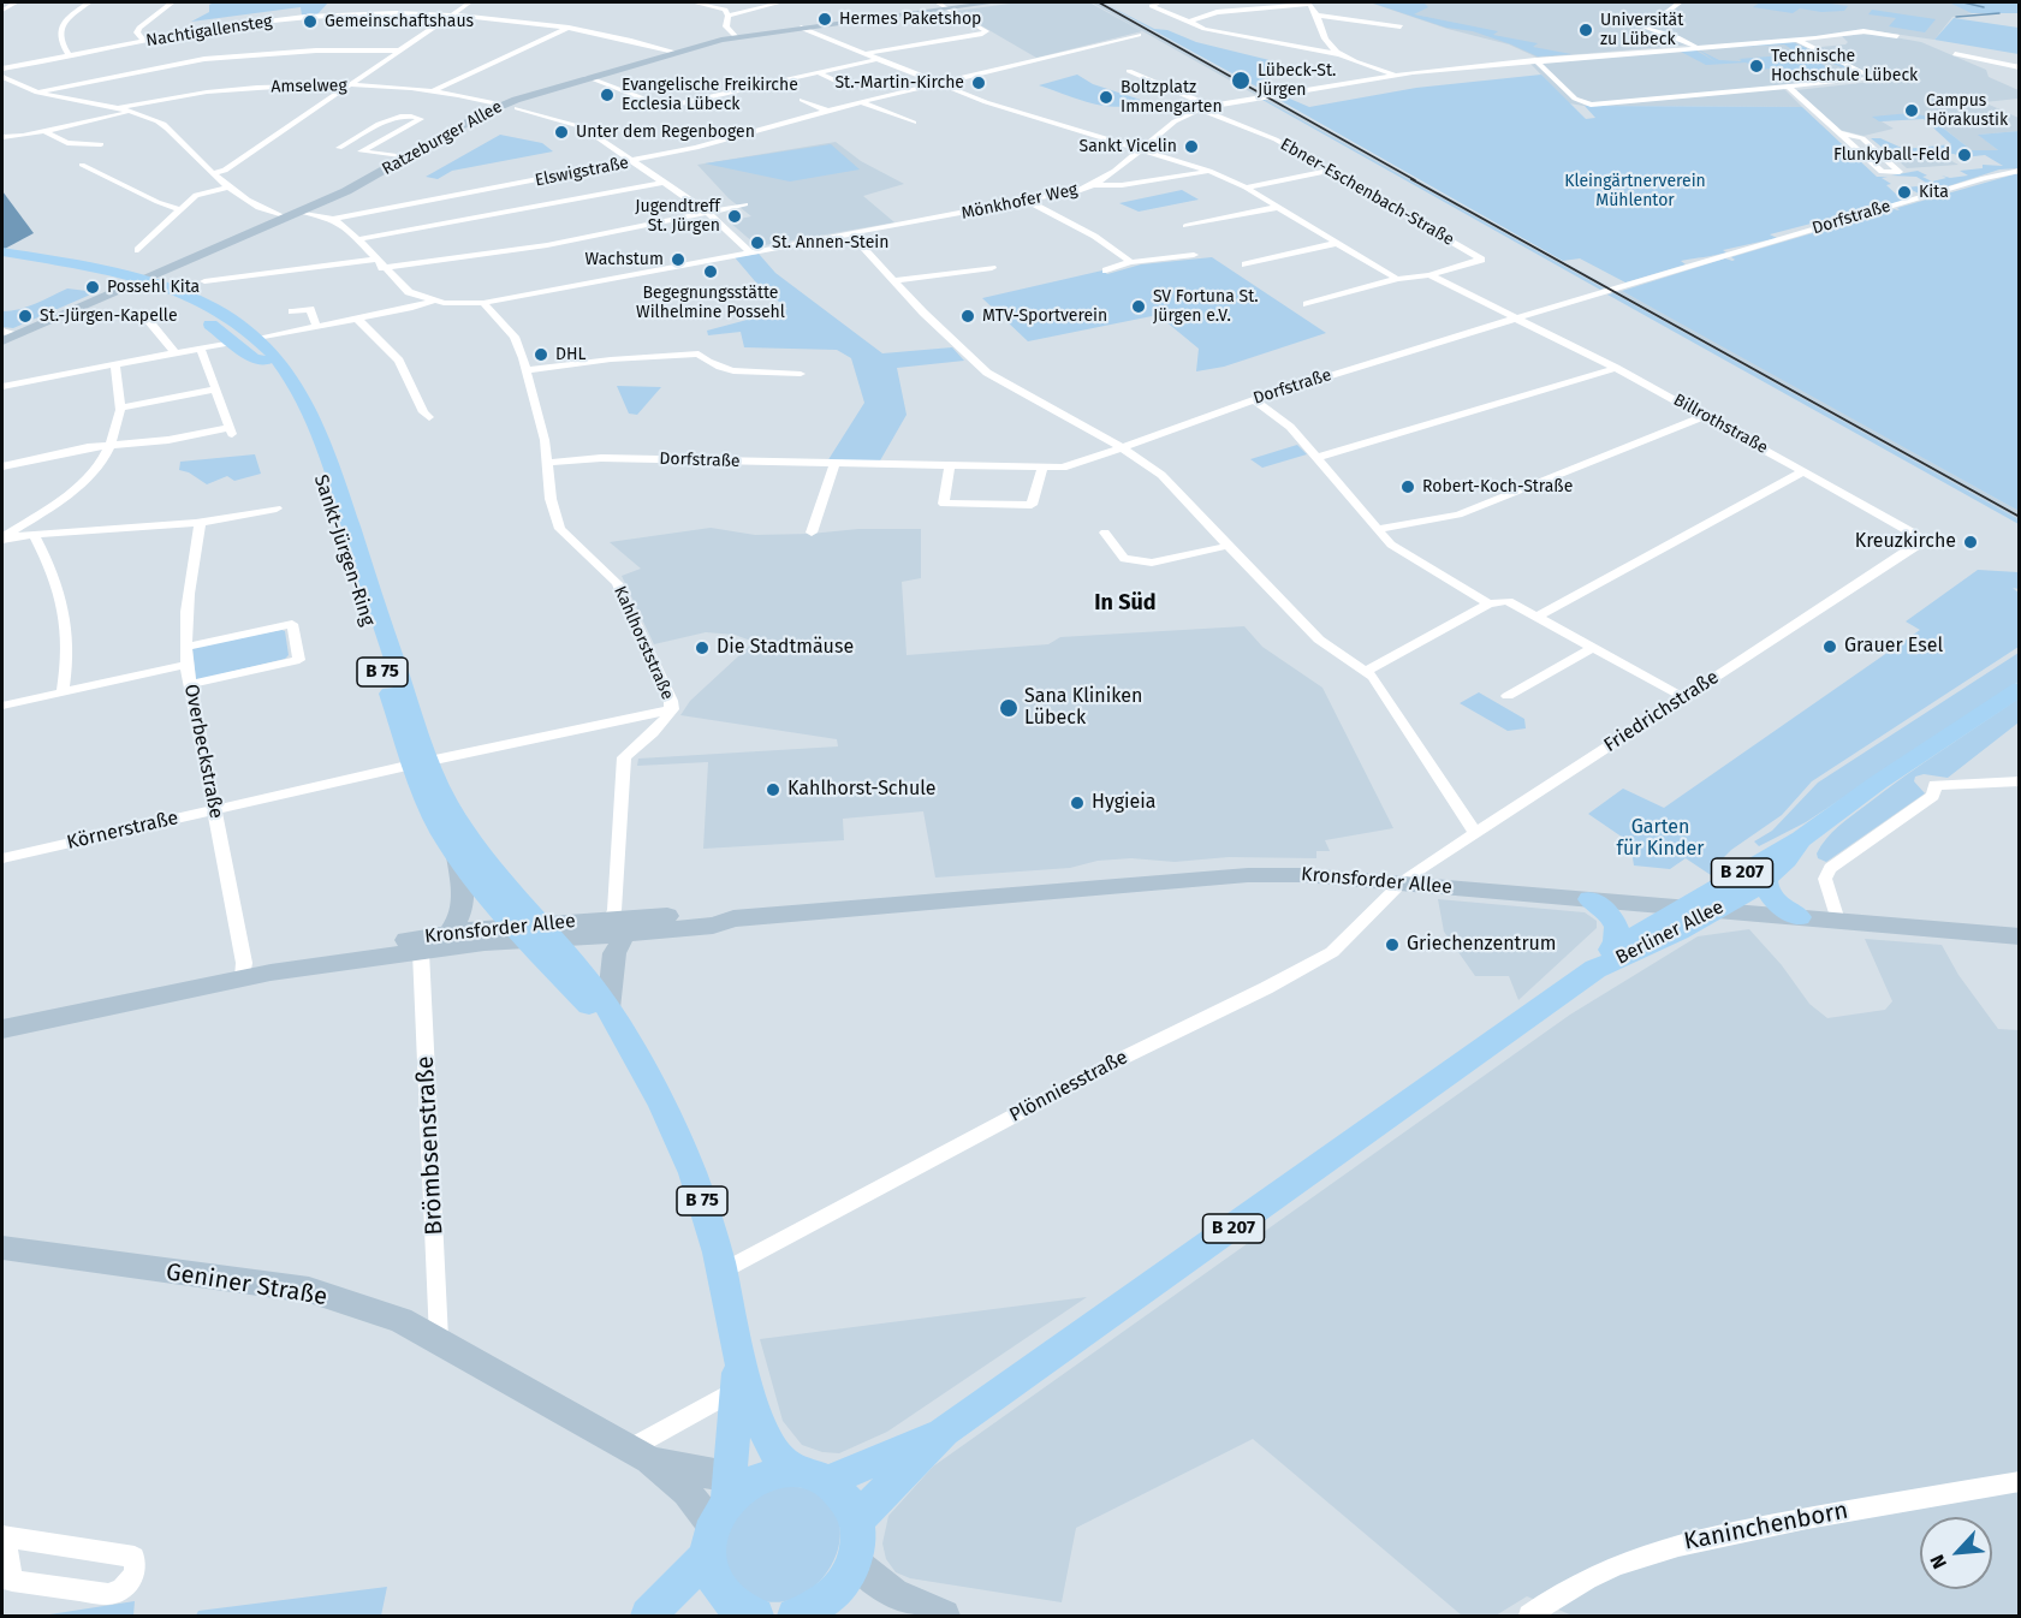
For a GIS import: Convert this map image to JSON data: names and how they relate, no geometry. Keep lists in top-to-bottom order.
{
  "streets": {
    "main road": [
      "Ratzeburger Allee",
      "Sankt-Jürgen-Ring",
      "B 75",
      "B 207",
      "Kronsforder Allee",
      "Berliner Allee",
      "Geniner Straße"
    ],
    "street": [
      "Nachtigallensteg",
      "Amselweg",
      "Elswigstraße",
      "Ebner-Eschenbach-Straße",
      "Mönkhofer Weg",
      "Dorfstraße",
      "Billrothstraße",
      "Kahlhorststraße",
      "Friedrichstraße",
      "Overbeckstraße",
      "Körnerstraße",
      "Plönniesstraße",
      "Brömbsenstraße",
      "Kaninchenborn"
    ]
  },
  "crossings": [
    ["Nachtigallensteg", "Ratzeburger Allee"],
    ["Amselweg", "Ratzeburger Allee"],
    ["Ratzeburger Allee", "Sankt-Jürgen-Ring"],
    ["Ratzeburger Allee", "B 75"],
    ["Ebner-Eschenbach-Straße", "Mönkhofer Weg"],
    ["Ebner-Eschenbach-Straße", "Billrothstraße"],
    ["Mönkhofer Weg", "Kahlhorststraße"],
    ["Dorfstraße", "Billrothstraße"],
    ["Dorfstraße", "Kahlhorststraße"],
    ["Billrothstraße", "Friedrichstraße"],
    ["Sankt-Jürgen-Ring", "B 75"],
    ["Sankt-Jürgen-Ring", "Körnerstraße"],
    ["Sankt-Jürgen-Ring", "Kronsforder Allee"],
    ["Sankt-Jürgen-Ring", "Plönniesstraße"],
    ["Sankt-Jürgen-Ring", "Geniner Straße"],
    ["Kahlhorststraße", "Körnerstraße"],
    ["Kahlhorststraße", "Kronsforder Allee"],
    ["Friedrichstraße", "Kronsforder Allee"],
    ["Friedrichstraße", "Plönniesstraße"],
    ["Overbeckstraße", "Körnerstraße"],
    ["Overbeckstraße", "Kronsforder Allee"],
    ["B 207", "Kronsforder Allee"],
    ["B 207", "Berliner Allee"],
    ["Kronsforder Allee", "Berliner Allee"],
    ["Kronsforder Allee", "Plönniesstraße"],
    ["Kronsforder Allee", "Brömbsenstraße"],
    ["Brömbsenstraße", "Geniner Straße"]
  ],
  "districts": ["In Süd"],
  "parks": ["Kleingärtnerverein Mühlentor", "Garten für Kinder"],
  "places": [
    "Hermes Paketshop",
    "Gemeinschaftshaus",
    "Universität zu Lübeck",
    "Technische Hochschule Lübeck",
    "Lübeck-St. Jürgen",
    "St.-Martin-Kirche",
    "Evangelische Freikirche Ecclesia Lübeck",
    "Boltzplatz Immengarten",
    "Campus Hörakustik",
    "Unter dem Regenbogen",
    "Sankt Vicelin",
    "Flunkyball-Feld",
    "Kita",
    "Jugendtreff St. Jürgen",
    "St. Annen-Stein",
    "Wachstum",
    "Begegnungsstätte Wilhelmine Possehl",
    "Possehl Kita",
    "SV Fortuna St. Jürgen e.V.",
    "St.-Jürgen-Kapelle",
    "MTV-Sportverein",
    "DHL",
    "Robert-Koch-Straße",
    "Kreuzkirche",
    "Grauer Esel",
    "Die Stadtmäuse",
    "Sana Kliniken Lübeck",
    "Kahlhorst-Schule",
    "Hygieia",
    "Griechenzentrum"
  ],
  "north": "bottom left"
}
